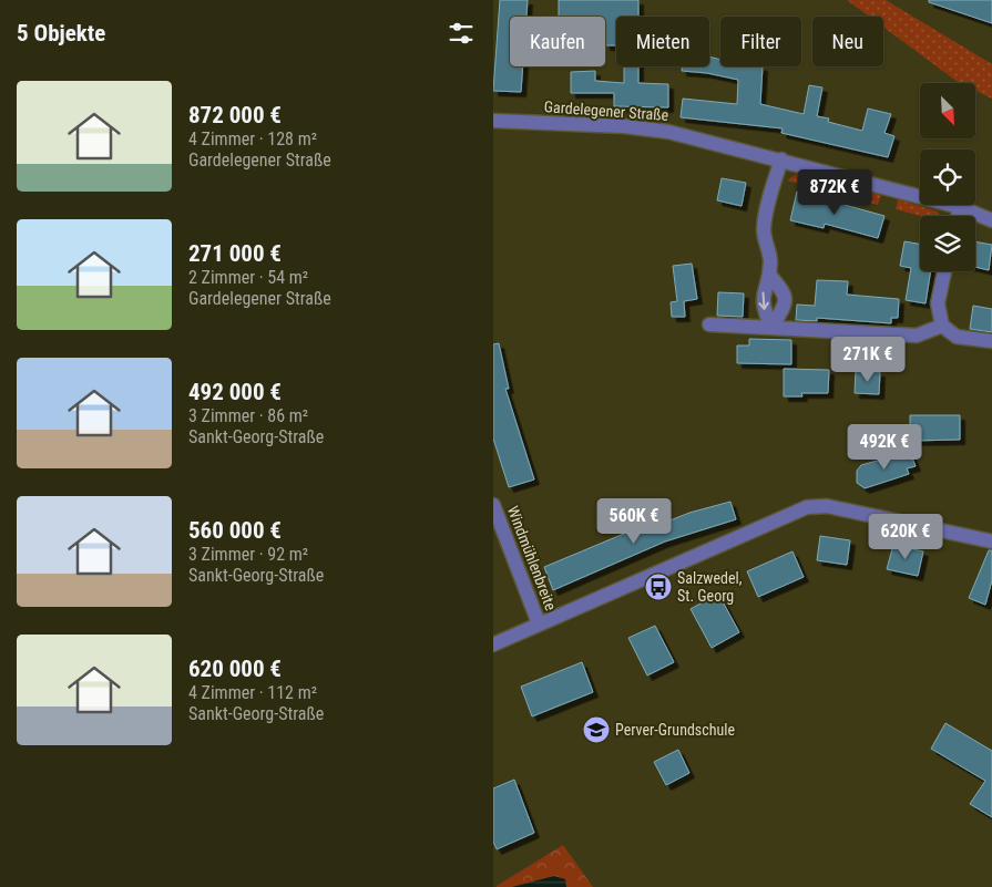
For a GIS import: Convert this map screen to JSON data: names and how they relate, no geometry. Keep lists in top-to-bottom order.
{
  "streets": {
    "street": ["Gardelegener Straße", "Windmühlenbreite"]
  },
  "places": {
    "bus stop": ["Salzwedel, St. Georg"],
    "school or university": ["Perver-Grundschule"]
  },
  "north": "bottom right",
  "page": {
    "heading": "5 Objekte",
    "chip": [
      "Kaufen",
      "Mieten",
      "Filter",
      "Neu"
    ],
    "list": [
      {
        "name": "872 000 €",
        "note": "4 Zimmer · 128 m² · Gardelegener Straße"
      },
      {
        "name": "271 000 €",
        "note": "2 Zimmer · 54 m² · Gardelegener Straße"
      },
      {
        "name": "492 000 €",
        "note": "3 Zimmer · 86 m² · Sankt-Georg-Straße"
      },
      {
        "name": "560 000 €",
        "note": "3 Zimmer · 92 m² · Sankt-Georg-Straße"
      },
      {
        "name": "620 000 €",
        "note": "4 Zimmer · 112 m² · Sankt-Georg-Straße"
      }
    ],
    "price": [
      "872K €",
      "271K €",
      "492K €",
      "560K €",
      "620K €"
    ]
  }
}
